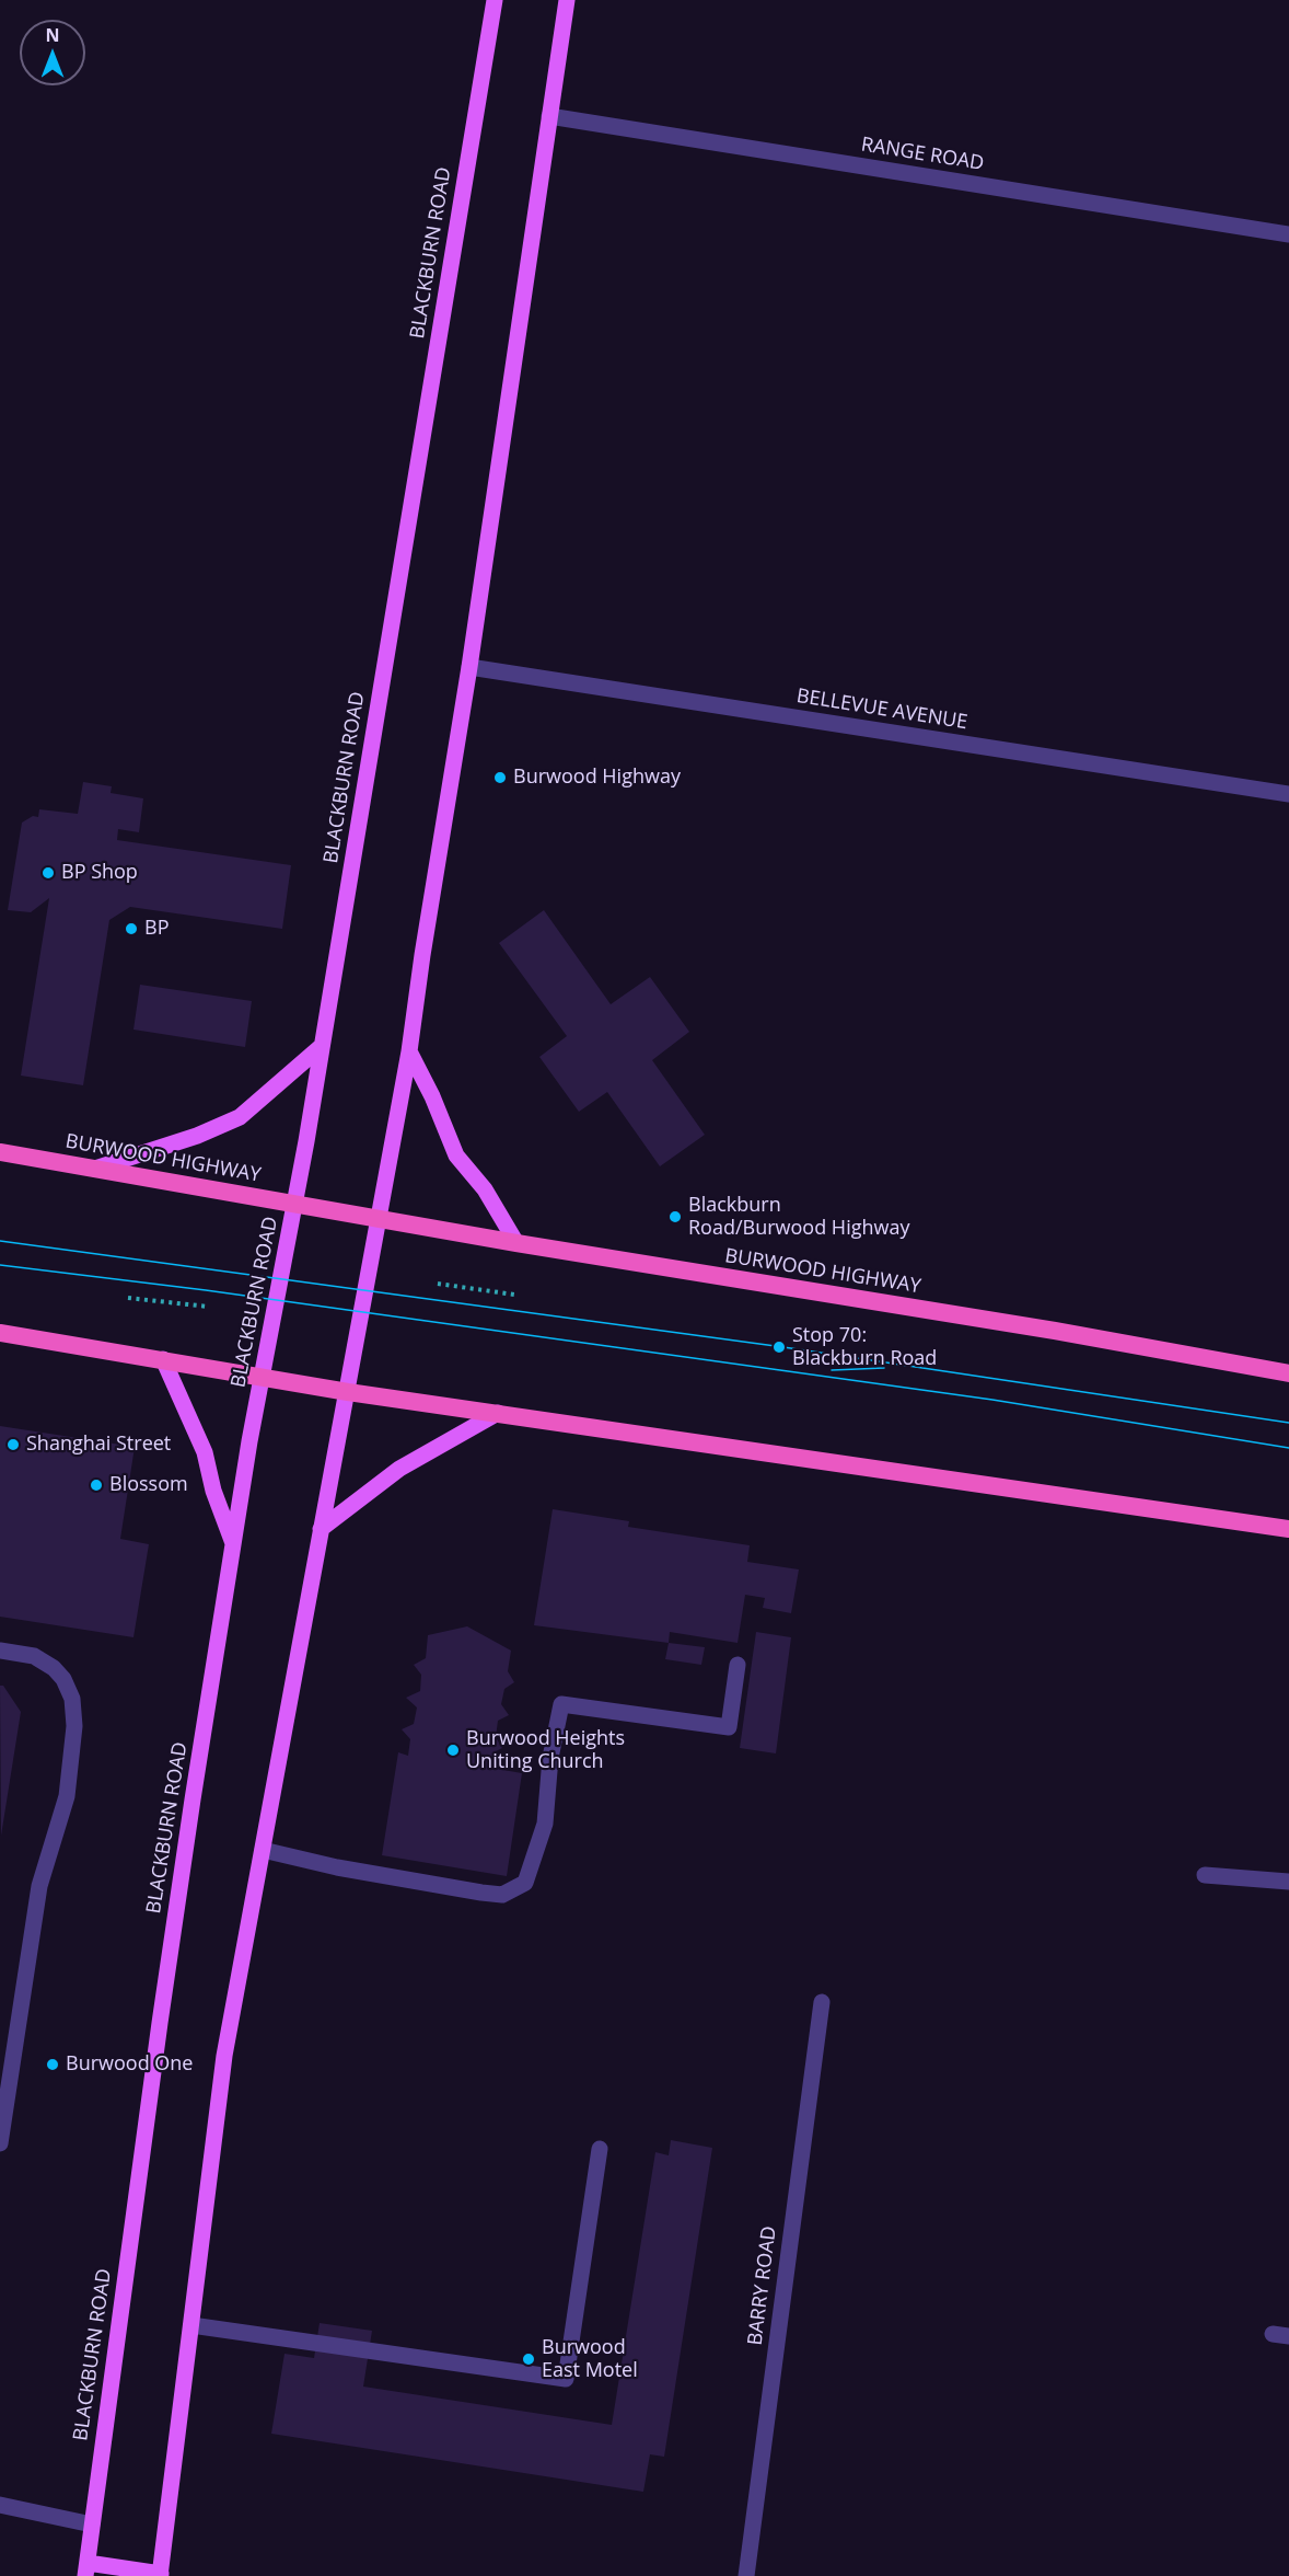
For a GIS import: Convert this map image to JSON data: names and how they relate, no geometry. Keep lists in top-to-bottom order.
{
  "streets": {
    "highway": ["BURWOOD HIGHWAY"],
    "main road": ["BLACKBURN ROAD"],
    "street": ["RANGE ROAD", "BELLEVUE AVENUE", "BARRY ROAD"]
  },
  "crossings": [
    ["BLACKBURN ROAD", "BURWOOD HIGHWAY"]
  ],
  "places": [
    "Burwood Highway",
    "BP Shop",
    "BP",
    "Blackburn Road/Burwood Highway",
    "Stop 70: Blackburn Road",
    "Shanghai Street",
    "Blossom",
    "Burwood Heights Uniting Church",
    "Burwood One",
    "Burwood East Motel"
  ],
  "north": "top"
}
